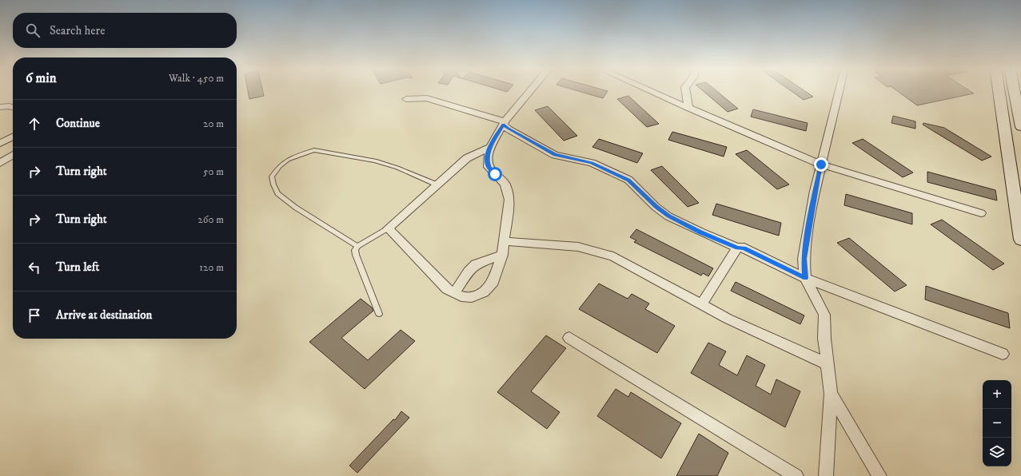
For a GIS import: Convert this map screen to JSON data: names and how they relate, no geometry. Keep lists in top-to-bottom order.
{
  "page": {
    "search": "Search here",
    "heading": ["6 min", "Walk · 450 m"],
    "list": [
      ["Continue", "20 m"],
      ["Turn right", "50 m"],
      ["Turn right", "260 m"],
      ["Turn left", "120 m"],
      "Arrive at destination"
    ],
    "map_buttons": ["+", "−"]
  }
}
